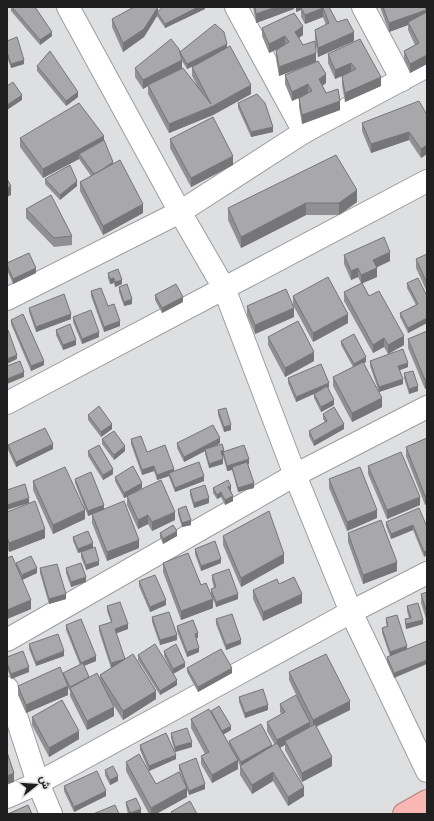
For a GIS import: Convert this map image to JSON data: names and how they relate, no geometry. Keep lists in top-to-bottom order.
{
  "north": "right"
}
